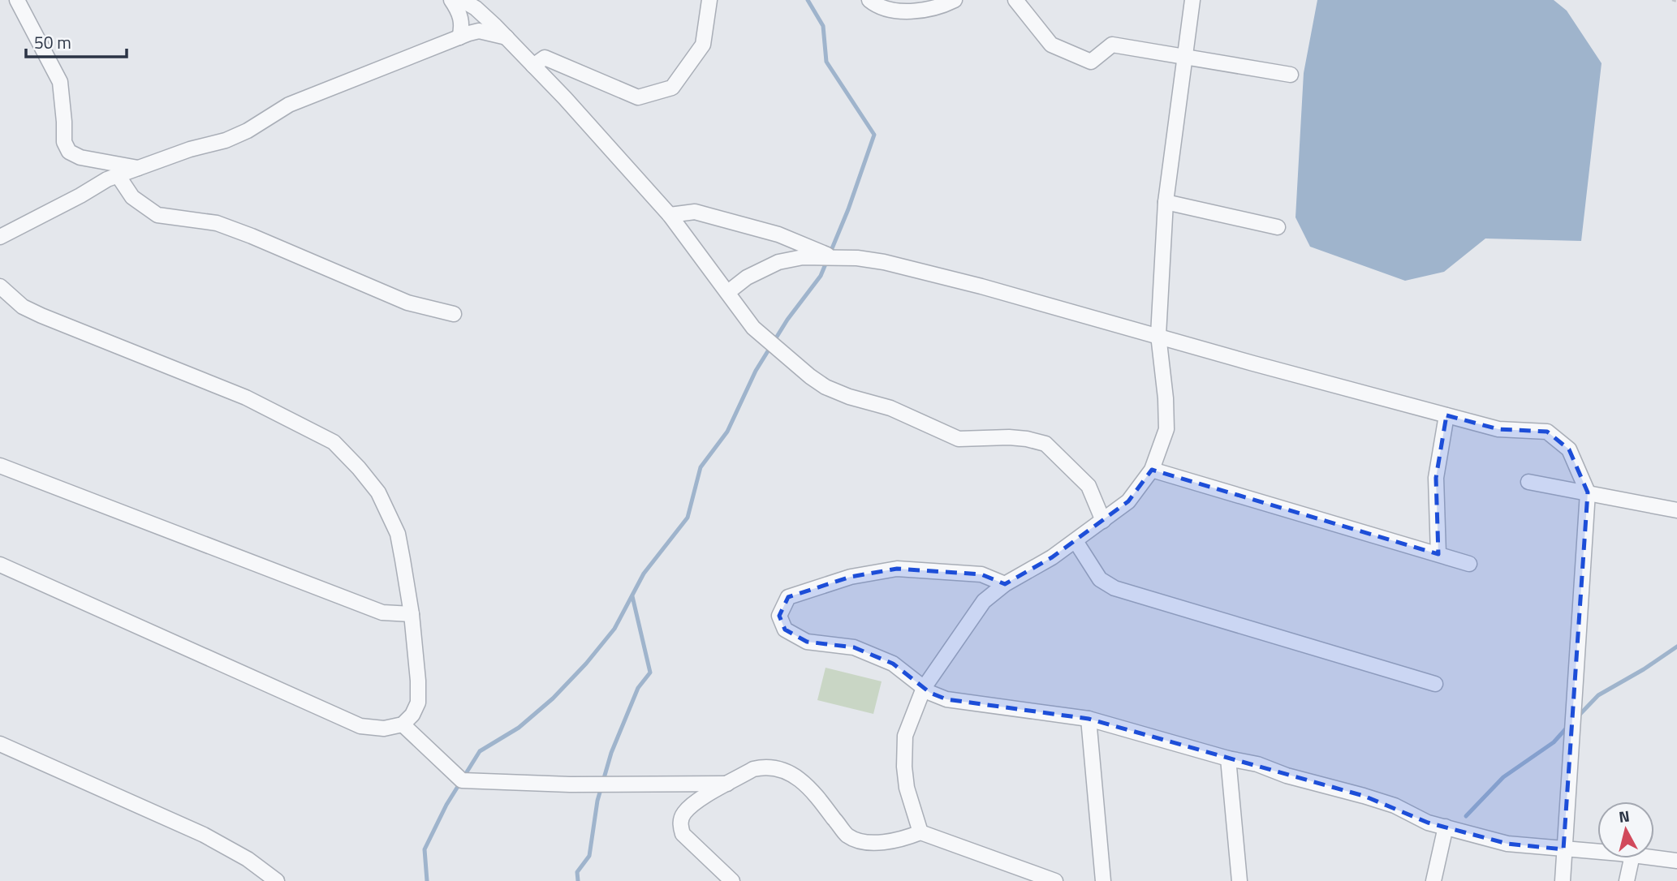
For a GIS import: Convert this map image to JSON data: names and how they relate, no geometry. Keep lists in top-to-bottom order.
{
  "scale_bar": "50 m",
  "north": "top"
}
